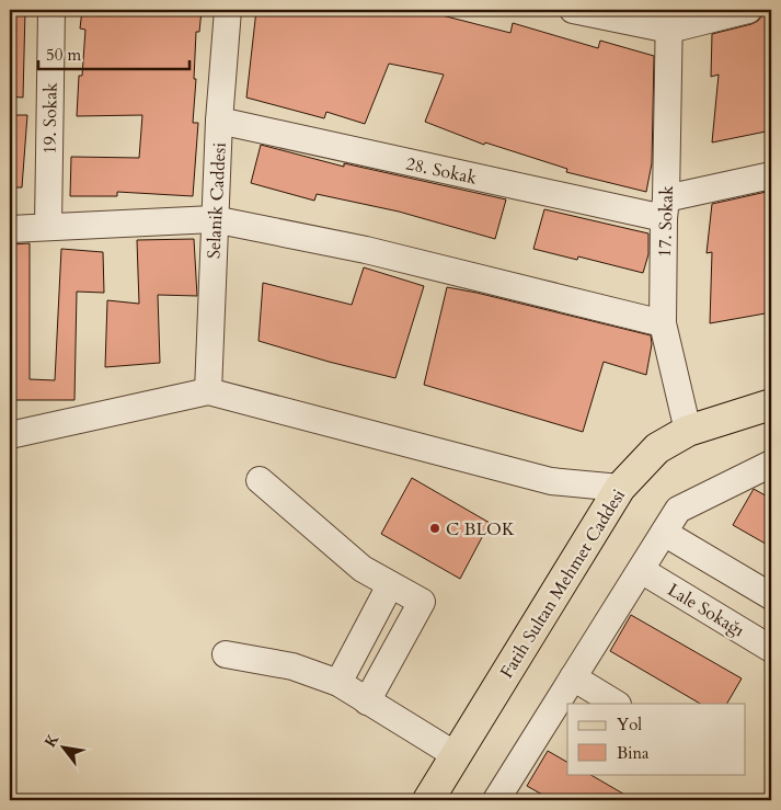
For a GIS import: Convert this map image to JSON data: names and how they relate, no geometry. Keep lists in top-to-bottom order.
{
  "streets": {
    "main road": ["Fatih Sultan Mehmet Caddesi"],
    "street": [
      "19. Sokak",
      "28. Sokak",
      "Selanik Caddesi",
      "17. Sokak",
      "Lale Sokağı"
    ]
  },
  "crossings": [
    ["28. Sokak", "Selanik Caddesi"],
    ["28. Sokak", "17. Sokak"],
    ["17. Sokak", "Fatih Sultan Mehmet Caddesi"]
  ],
  "places": ["C BLOK"],
  "legend": ["Yol", "Bina"],
  "scale_bar": "50 m",
  "north": "top left"
}
